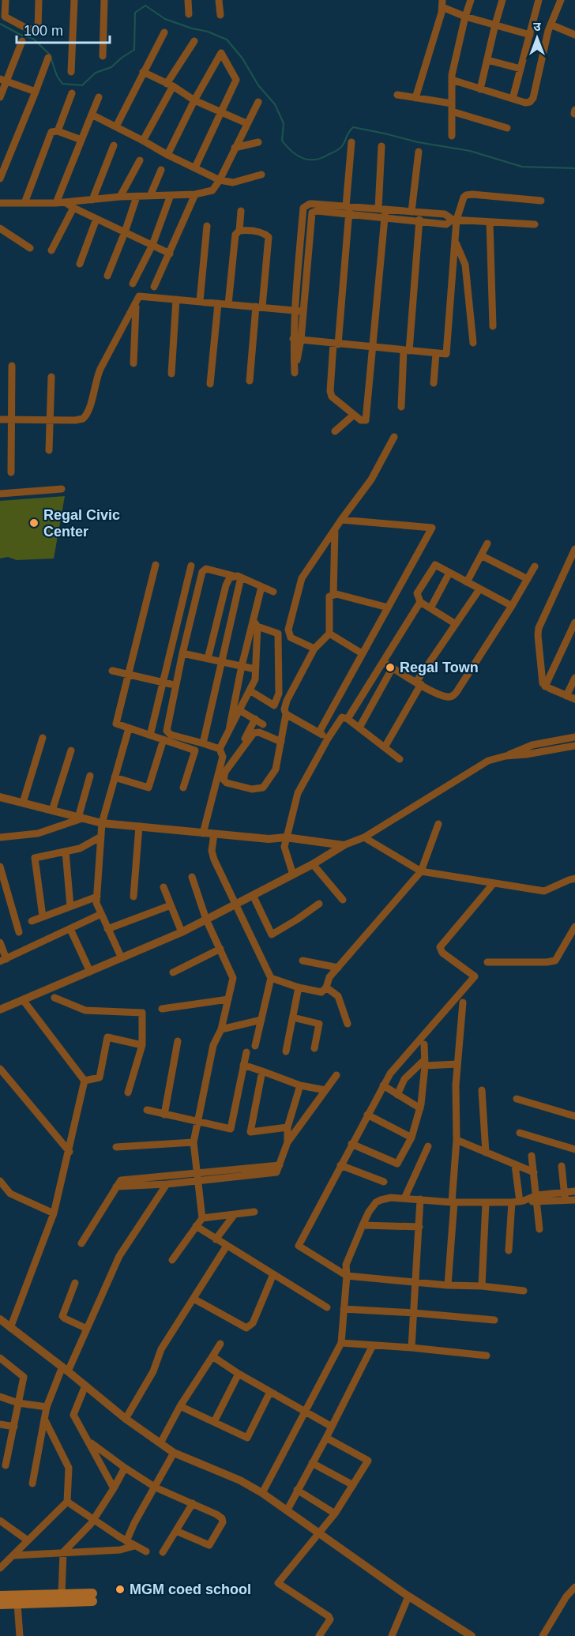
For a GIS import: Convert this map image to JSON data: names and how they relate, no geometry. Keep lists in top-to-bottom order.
{
  "places": ["Regal Civic Center", "Regal Town", "MGM coed school"],
  "scale_bar": "100 m",
  "north": "top"
}
